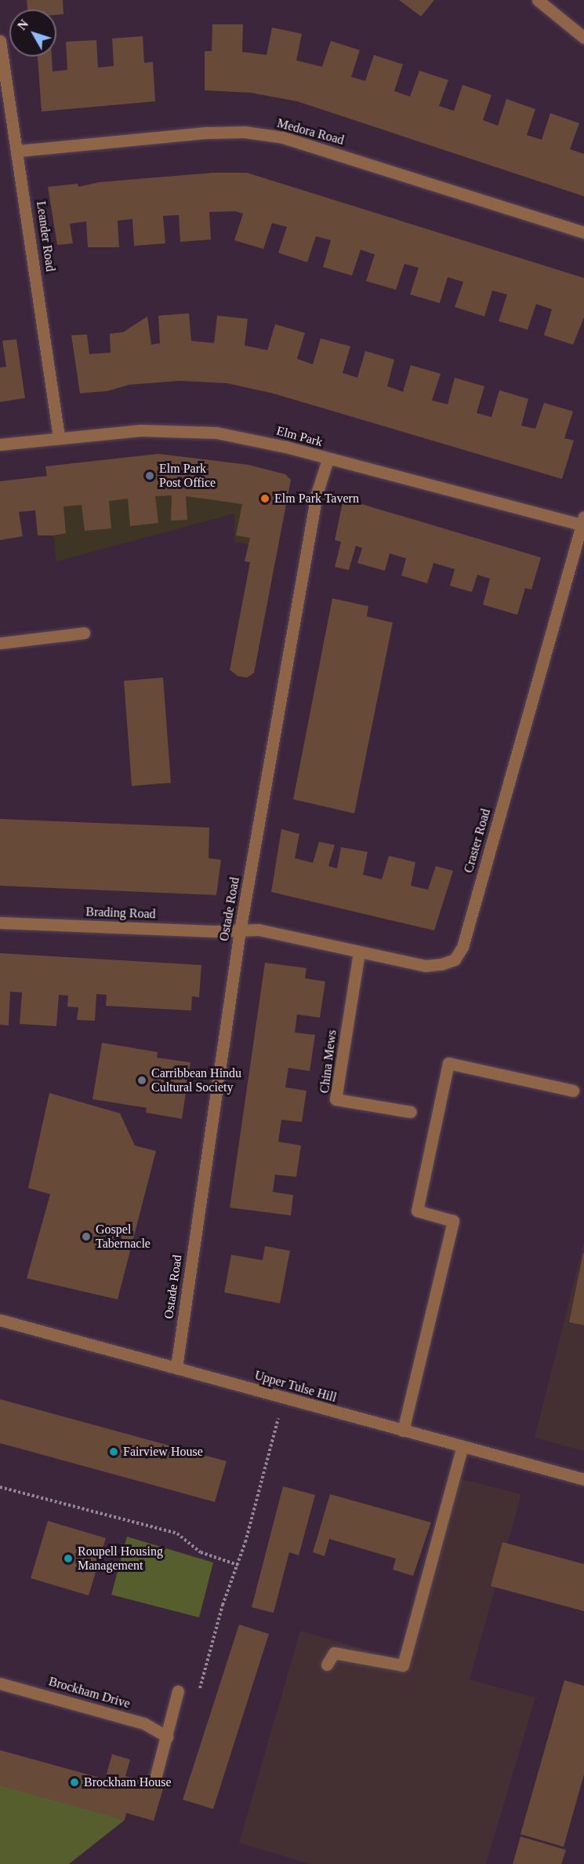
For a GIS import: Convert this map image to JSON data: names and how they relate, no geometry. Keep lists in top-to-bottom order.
{
  "streets": {
    "street": [
      "Medora Road",
      "Leander Road",
      "Elm Park",
      "Craster Road",
      "Ostade Road",
      "Brading Road",
      "China Mews",
      "Upper Tulse Hill",
      "Brockham Drive"
    ]
  },
  "crossings": [
    ["Medora Road", "Leander Road"],
    ["Leander Road", "Elm Park"],
    ["Elm Park", "Craster Road"],
    ["Elm Park", "Ostade Road"],
    ["Craster Road", "Ostade Road"],
    ["Craster Road", "Brading Road"],
    ["Craster Road", "China Mews"],
    ["Ostade Road", "Brading Road"],
    ["Ostade Road", "Upper Tulse Hill"]
  ],
  "places": [
    "Elm Park Post Office",
    "Elm Park Tavern",
    "Carribbean Hindu Cultural Society",
    "Gospel Tabernacle",
    "Fairview House",
    "Roupell Housing Management",
    "Brockham House"
  ],
  "north": "top left"
}
